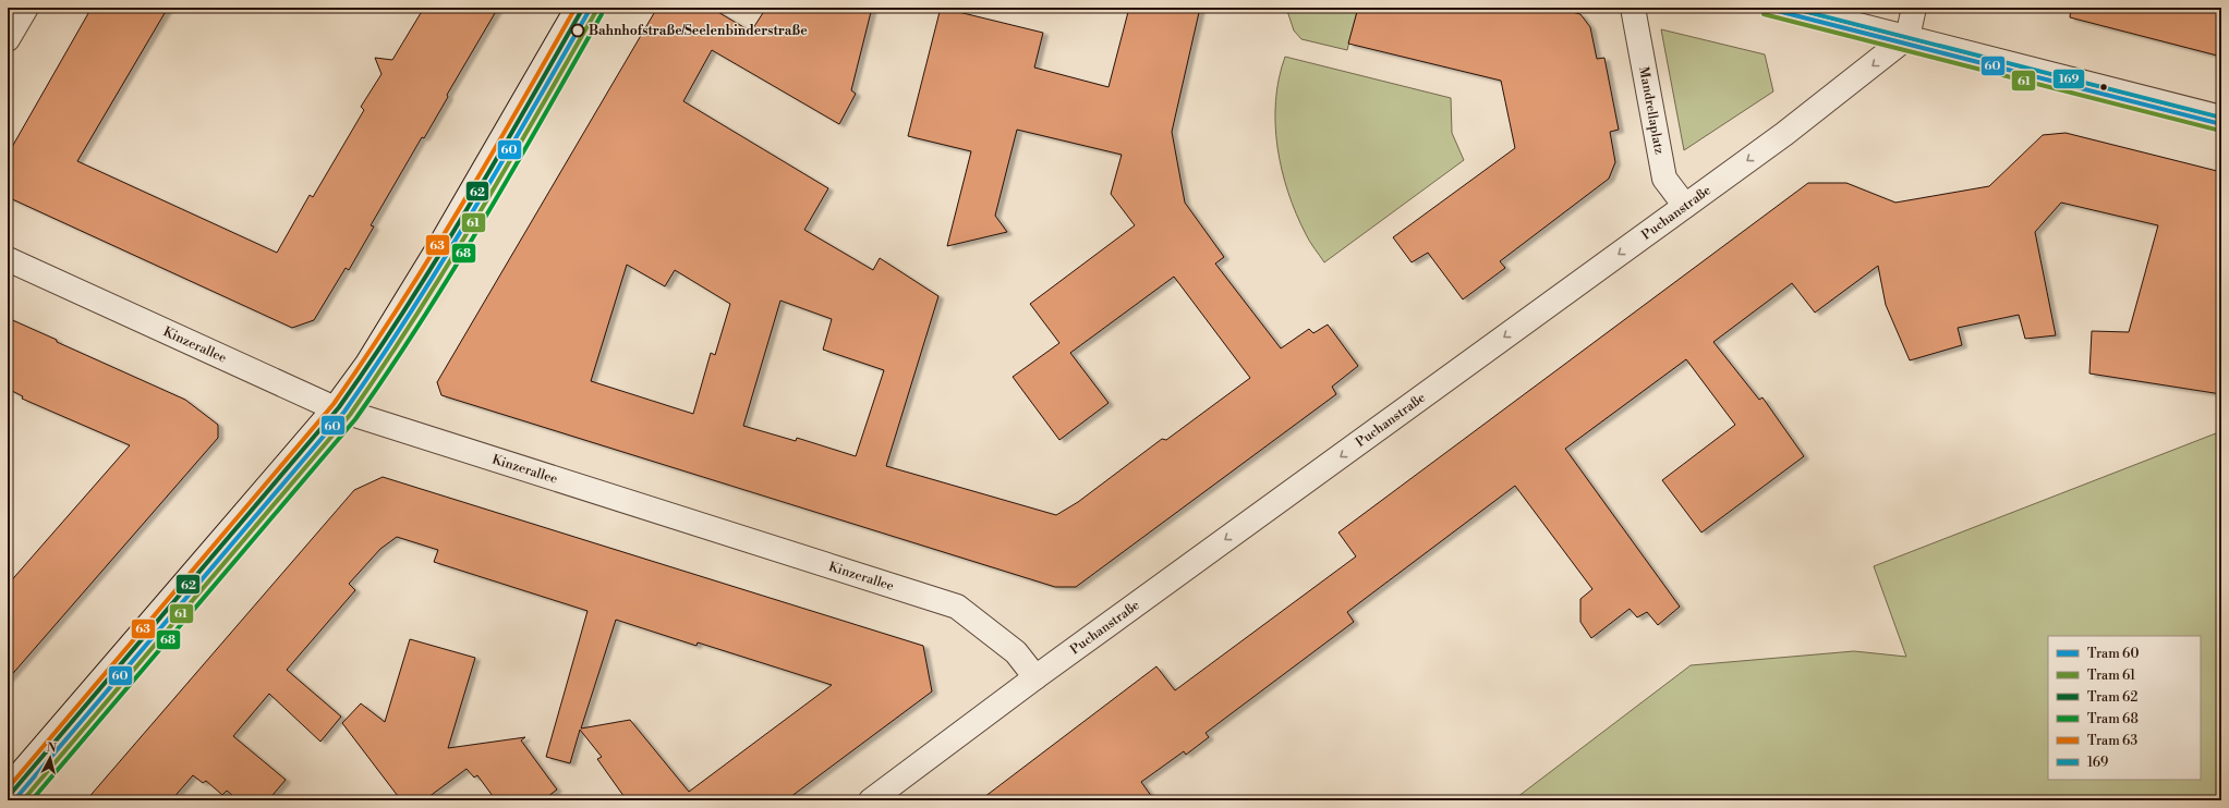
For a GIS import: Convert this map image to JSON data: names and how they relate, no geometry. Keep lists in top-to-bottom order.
{
  "streets": {
    "street": ["Mandrellaplatz", "Puchanstraße", "Kinzerallee"]
  },
  "crossings": [
    ["Mandrellaplatz", "Puchanstraße"],
    ["Puchanstraße", "Kinzerallee"]
  ],
  "one_way": ["Puchanstraße"],
  "places": ["Bahnhofstraße/Seelenbinderstraße"],
  "lines": [
    "tram line 60",
    "tram line 62",
    "tram line 63",
    "transit line 169",
    "tram line 61",
    "tram line 68"
  ],
  "legend": [
    "Tram 60",
    "Tram 61",
    "Tram 62",
    "Tram 68",
    "Tram 63",
    "169"
  ],
  "north": "top"
}
